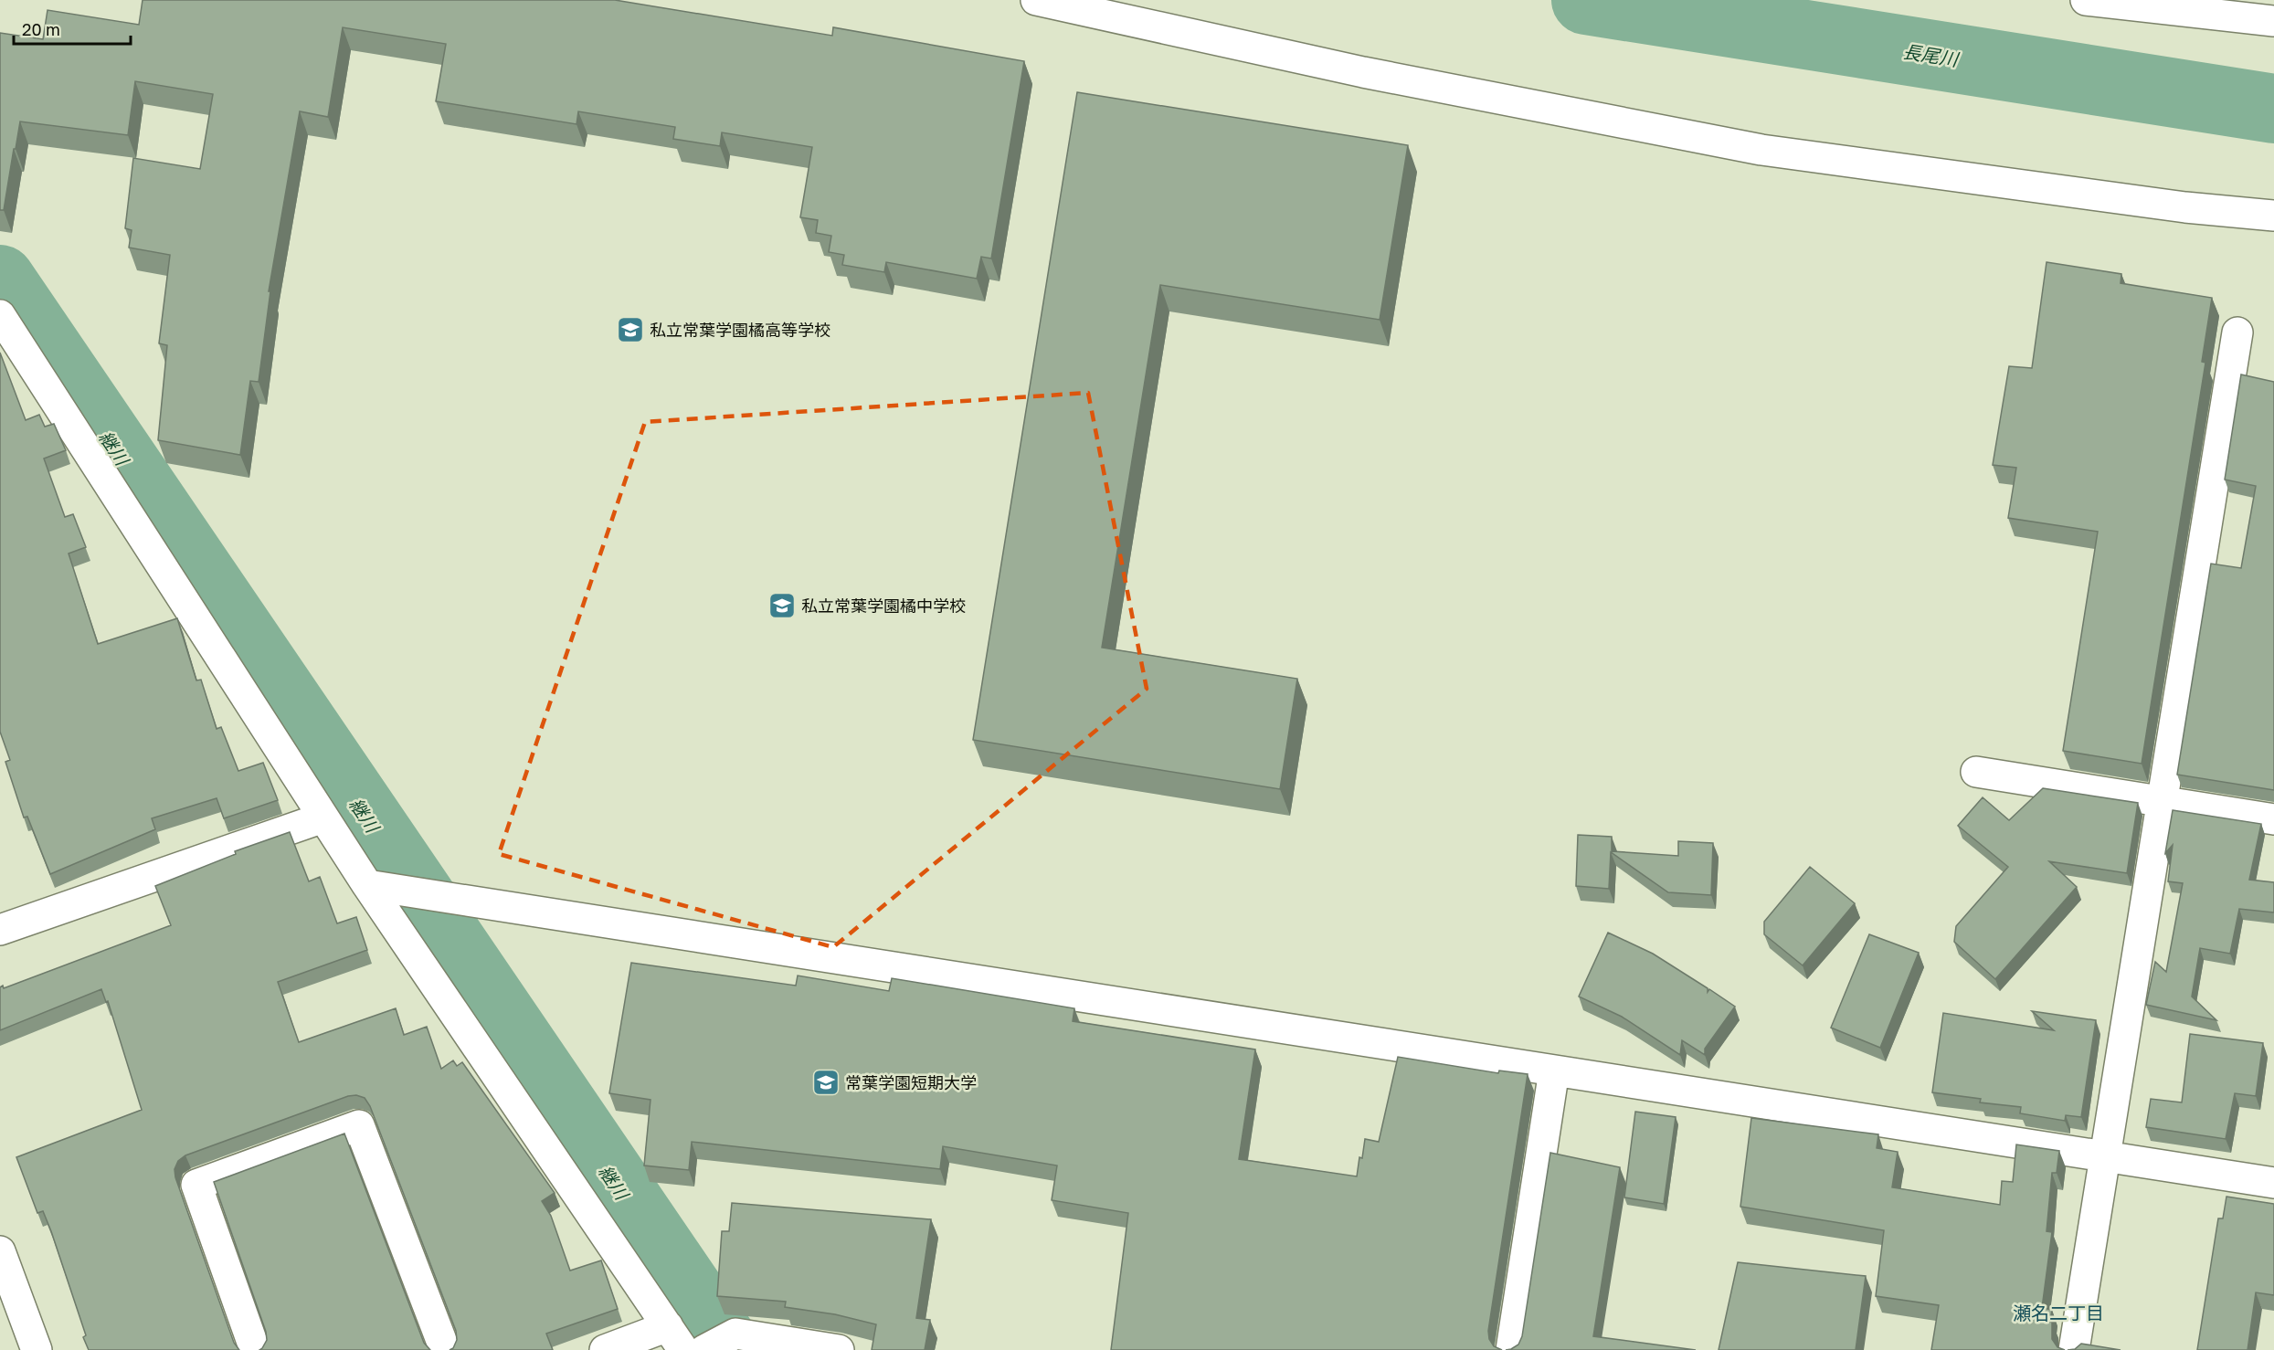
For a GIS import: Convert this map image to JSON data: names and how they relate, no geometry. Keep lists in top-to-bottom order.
{
  "districts": ["瀬名二丁目"],
  "water": ["長尾川", "継川"],
  "places": {
    "school or university": ["私立常葉学園橘高等学校", "私立常葉学園橘中学校", "常葉学園短期大学"]
  },
  "scale_bar": "20 m"
}
